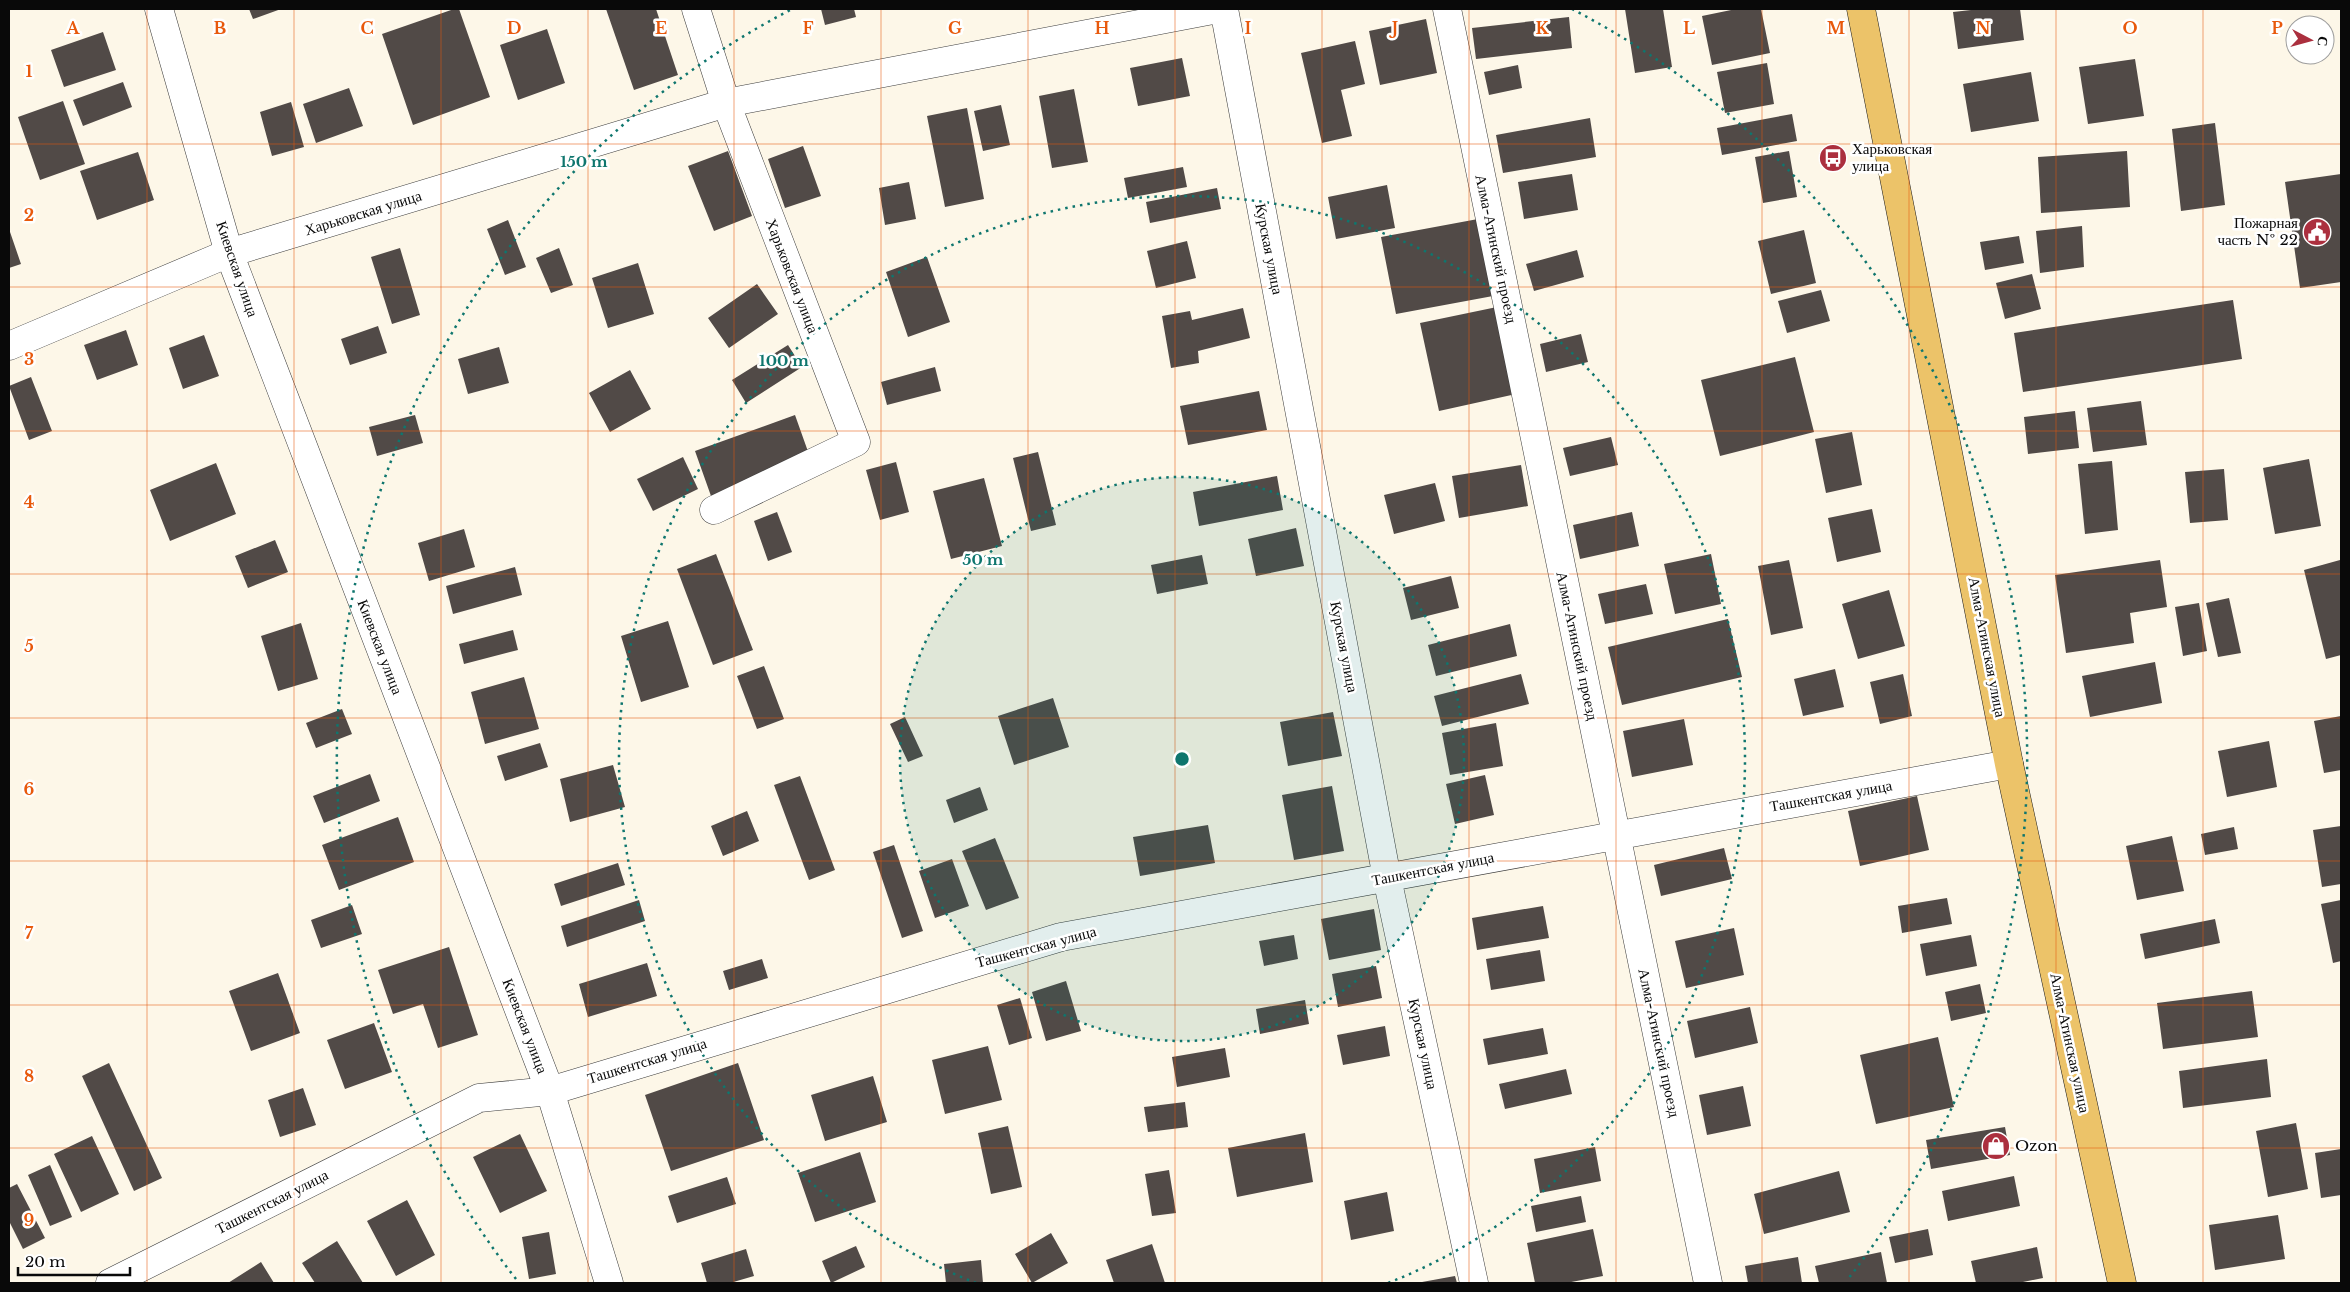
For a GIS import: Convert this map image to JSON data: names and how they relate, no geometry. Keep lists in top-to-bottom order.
{
  "streets": {
    "main road": ["Алма-Атинская улица"],
    "street": [
      "Харьковская улица",
      "Курская улица",
      "Алма-Атинский проезд",
      "Киевская улица",
      "Ташкентская улица"
    ]
  },
  "crossings": [
    ["Харьковская улица", "Киевская улица"],
    ["Курская улица", "Ташкентская улица"],
    ["Алма-Атинский проезд", "Ташкентская улица"],
    ["Киевская улица", "Ташкентская улица"],
    ["Алма-Атинская улица", "Ташкентская улица"]
  ],
  "places": {
    "bus stop": ["Харьковская улица"],
    "public building": ["Пожарная часть № 22"],
    "shop": ["Ozon"]
  },
  "scale_bar": "20 m",
  "north": "right",
  "grid": {
    "columns": [
      "A",
      "B",
      "C",
      "D",
      "E",
      "F",
      "G",
      "H",
      "I",
      "J",
      "K",
      "L",
      "M",
      "N",
      "O",
      "P"
    ],
    "rows": [
      "1",
      "2",
      "3",
      "4",
      "5",
      "6",
      "7",
      "8",
      "9"
    ]
  },
  "rings": ["150 m", "100 m", "50 m"]
}
